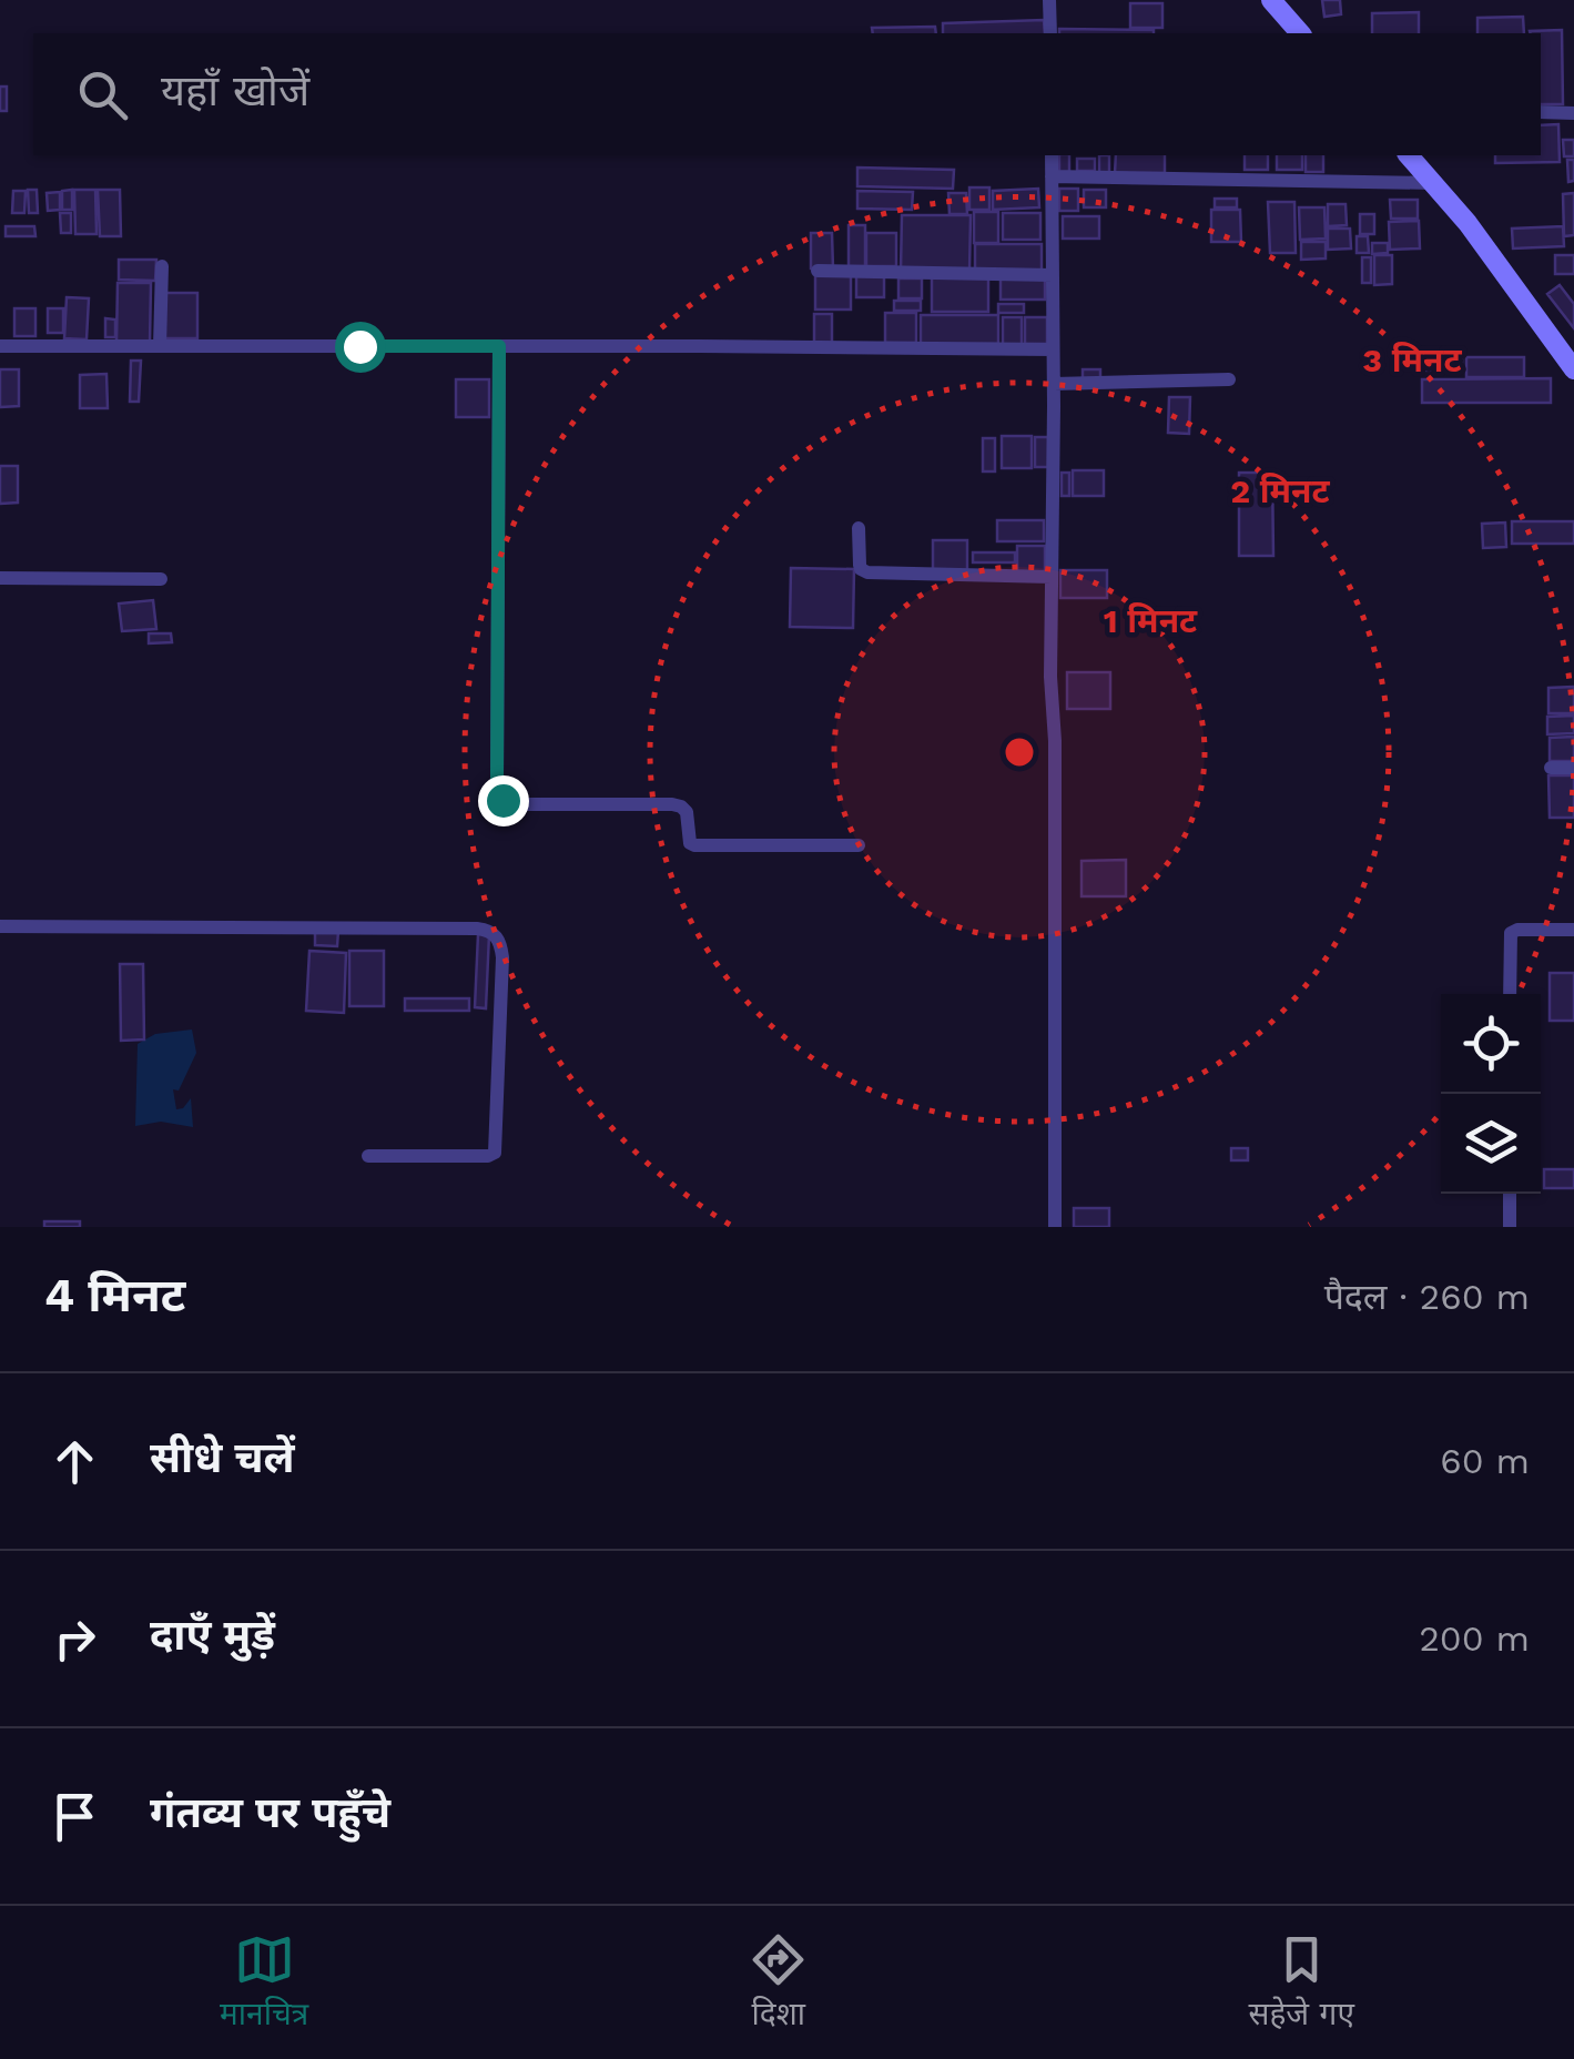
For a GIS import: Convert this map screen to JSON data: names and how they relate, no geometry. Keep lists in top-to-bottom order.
{
  "page": {
    "search": "यहाँ खोजें",
    "heading": ["4 मिनट", "पैदल · 260 m"],
    "list": [
      ["सीधे चलें", "60 m"],
      ["दाएँ मुड़ें", "200 m"],
      "गंतव्य पर पहुँचे"
    ],
    "nav": ["मानचित्र", "दिशा", "सहेजे गए"]
  },
  "rings": ["3 मिनट", "2 मिनट", "1 मिनट"]
}
